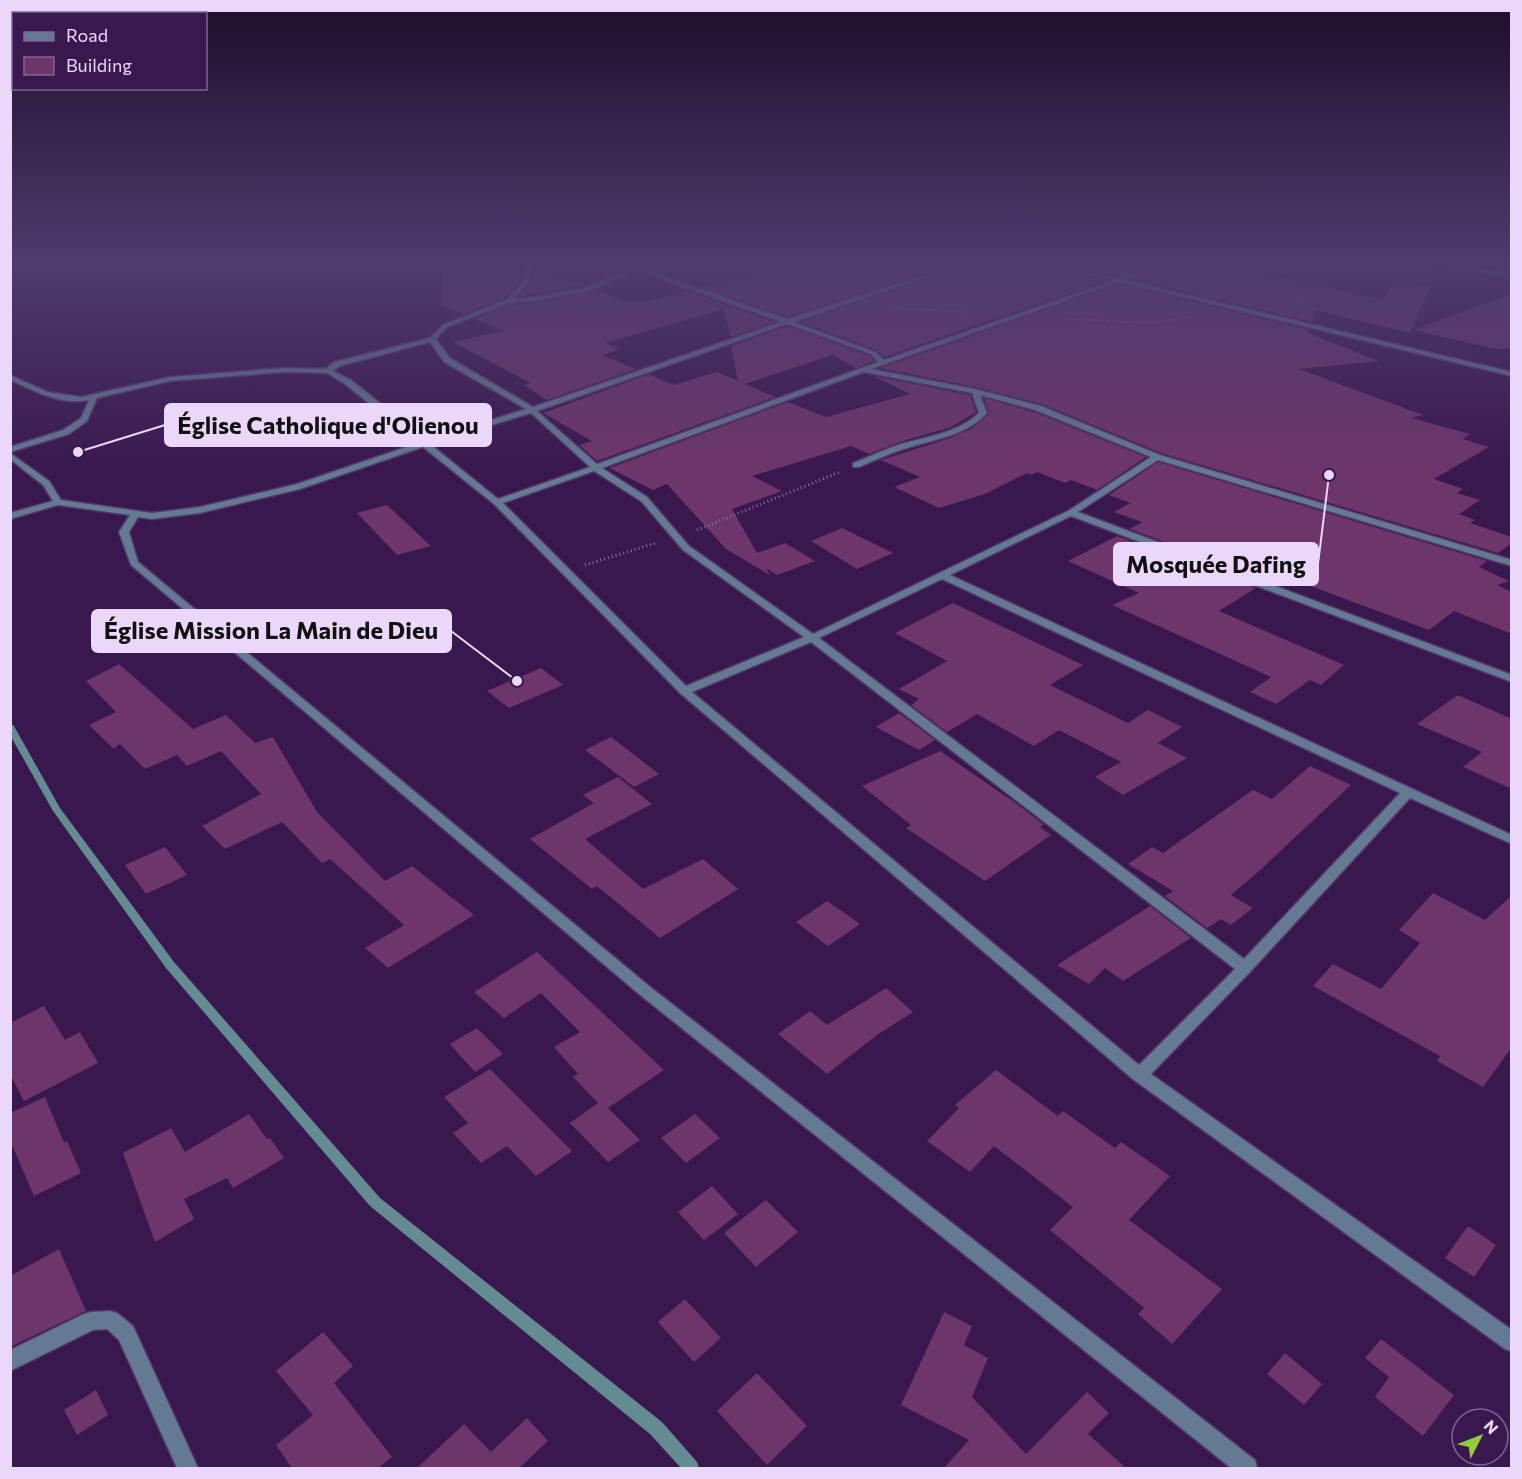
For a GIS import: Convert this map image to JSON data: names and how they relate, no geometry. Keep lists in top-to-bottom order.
{
  "places": ["Église Catholique d'Olienou", "Mosquée Dafing", "Église Mission La Main de Dieu"],
  "legend": ["Road", "Building"],
  "north": "top right"
}
